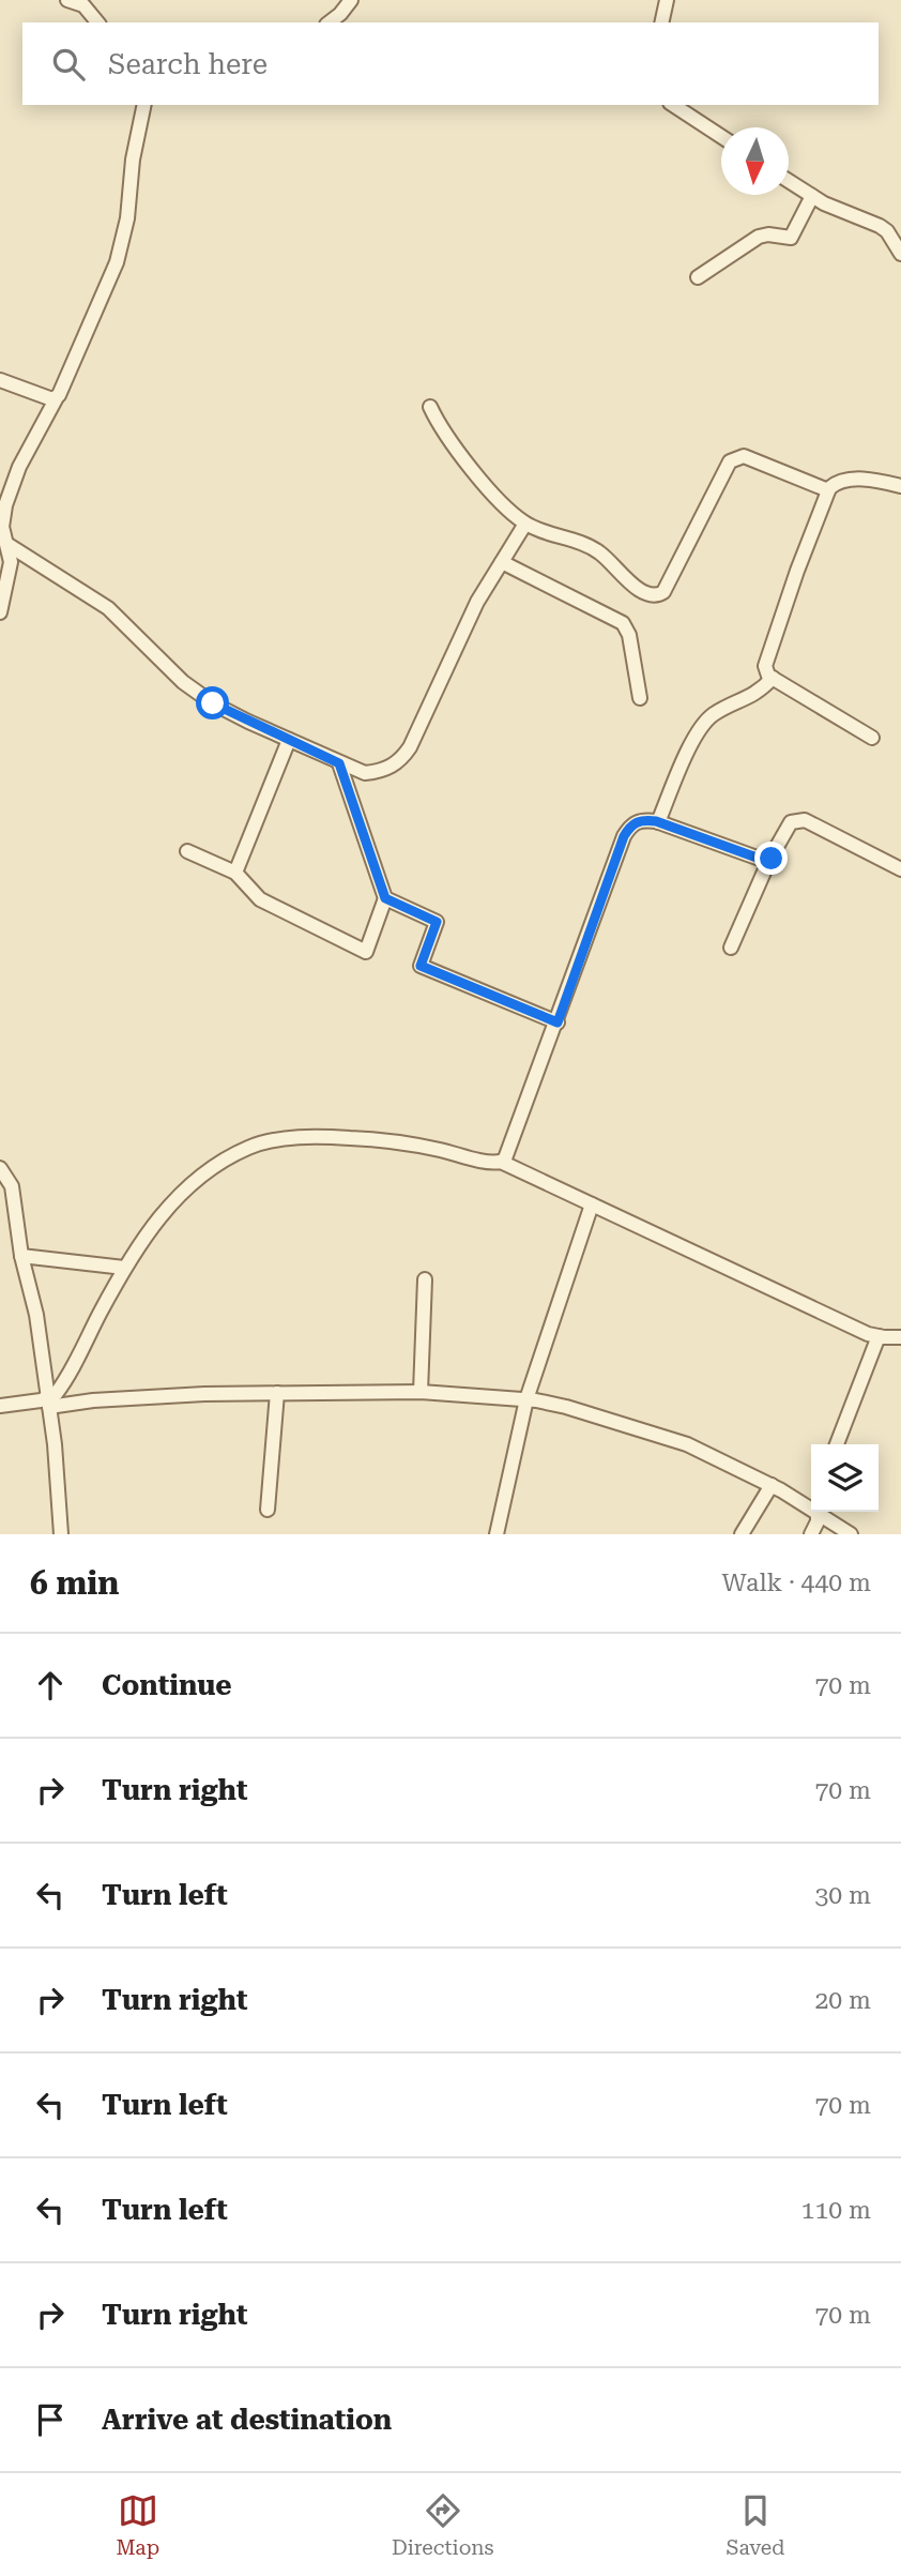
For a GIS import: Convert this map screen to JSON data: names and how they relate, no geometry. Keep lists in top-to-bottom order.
{
  "north": "bottom",
  "page": {
    "search": "Search here",
    "heading": ["6 min", "Walk · 440 m"],
    "list": [
      ["Continue", "70 m"],
      ["Turn right", "70 m"],
      ["Turn left", "30 m"],
      ["Turn right", "20 m"],
      ["Turn left", "70 m"],
      ["Turn left", "110 m"],
      ["Turn right", "70 m"],
      "Arrive at destination"
    ],
    "nav": ["Map", "Directions", "Saved"]
  }
}
